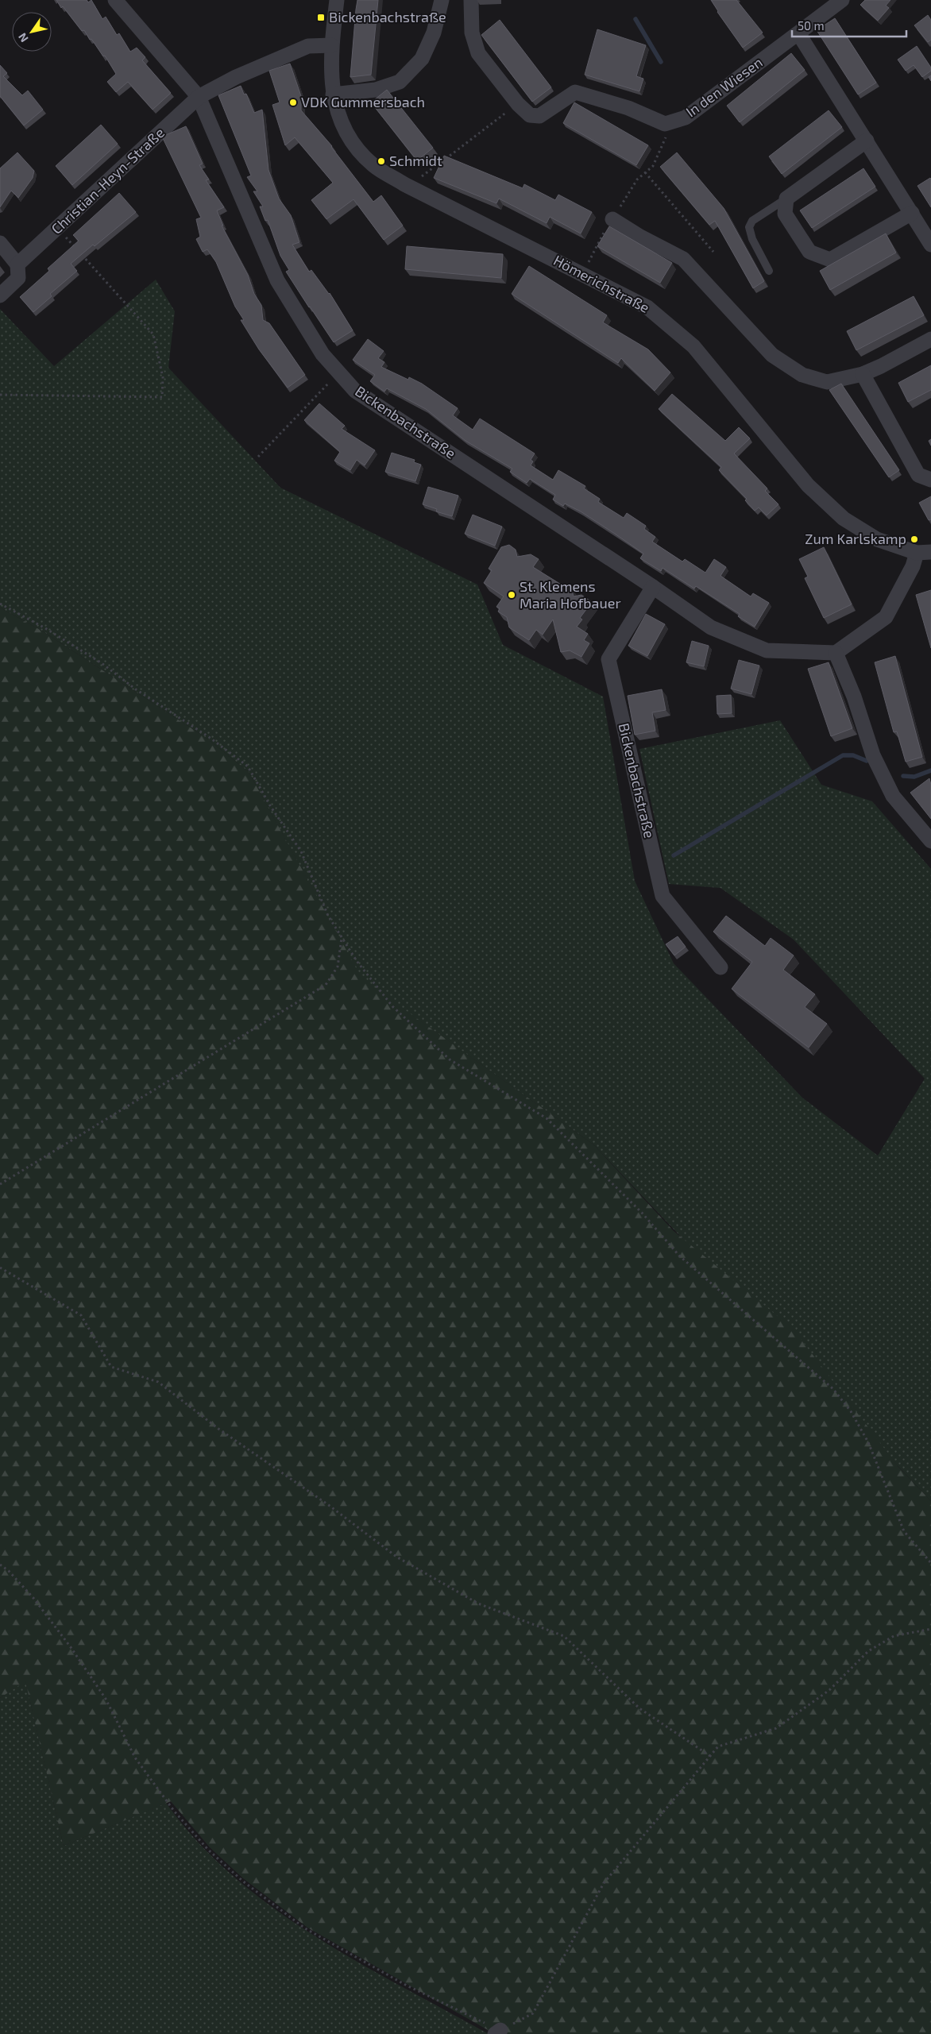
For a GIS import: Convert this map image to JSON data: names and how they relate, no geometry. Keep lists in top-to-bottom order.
{
  "streets": {
    "street": [
      "In den Wiesen",
      "Christian-Heyn-Straße",
      "Hömerichstraße",
      "Bickenbachstraße"
    ]
  },
  "crossings": [
    ["Christian-Heyn-Straße", "Bickenbachstraße"]
  ],
  "places": {
    "transit": ["Bickenbachstraße"],
    "other": [
      "VDK Gummersbach",
      "Schmidt",
      "Zum Karlskamp",
      "St. Klemens Maria Hofbauer"
    ]
  },
  "scale_bar": "50 m",
  "north": "bottom left"
}
